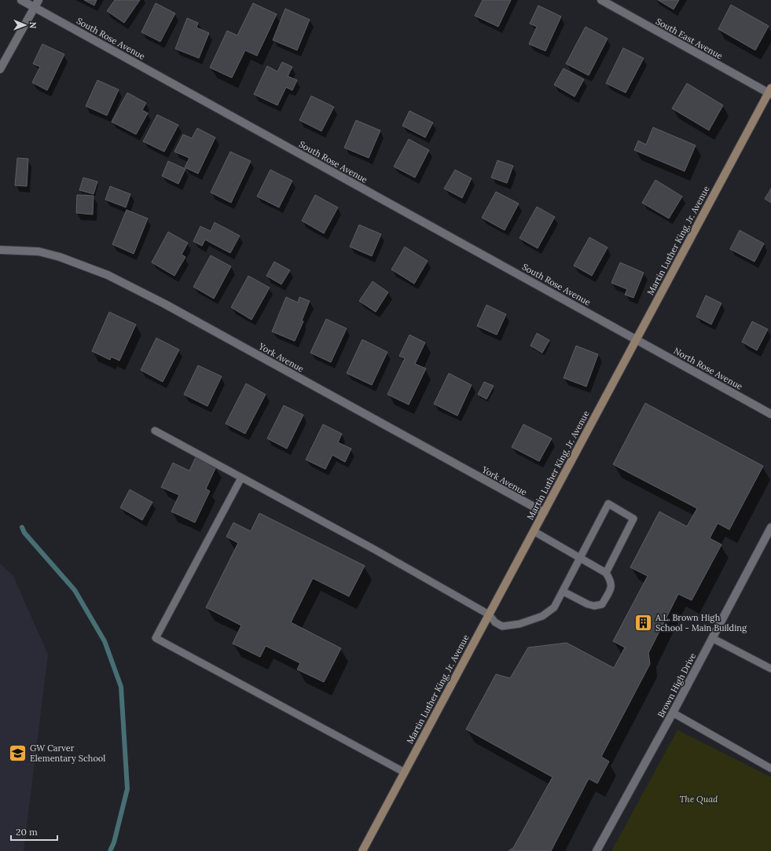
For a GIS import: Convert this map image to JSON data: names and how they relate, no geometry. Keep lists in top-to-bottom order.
{
  "streets": {
    "main road": ["Martin Luther King, Jr. Avenue"],
    "street": [
      "South Rose Avenue",
      "South East Avenue",
      "York Avenue",
      "North Rose Avenue",
      "Brown High Drive"
    ]
  },
  "crossings": [
    ["South Rose Avenue", "Martin Luther King, Jr. Avenue"],
    ["South Rose Avenue", "North Rose Avenue"],
    ["South East Avenue", "Martin Luther King, Jr. Avenue"],
    ["Martin Luther King, Jr. Avenue", "York Avenue"],
    ["Martin Luther King, Jr. Avenue", "North Rose Avenue"]
  ],
  "parks": ["The Quad"],
  "places": {
    "building": ["A.L. Brown High School - Main Building"],
    "school or university": ["GW Carver Elementary School"]
  },
  "scale_bar": "20 m",
  "north": "right"
}
